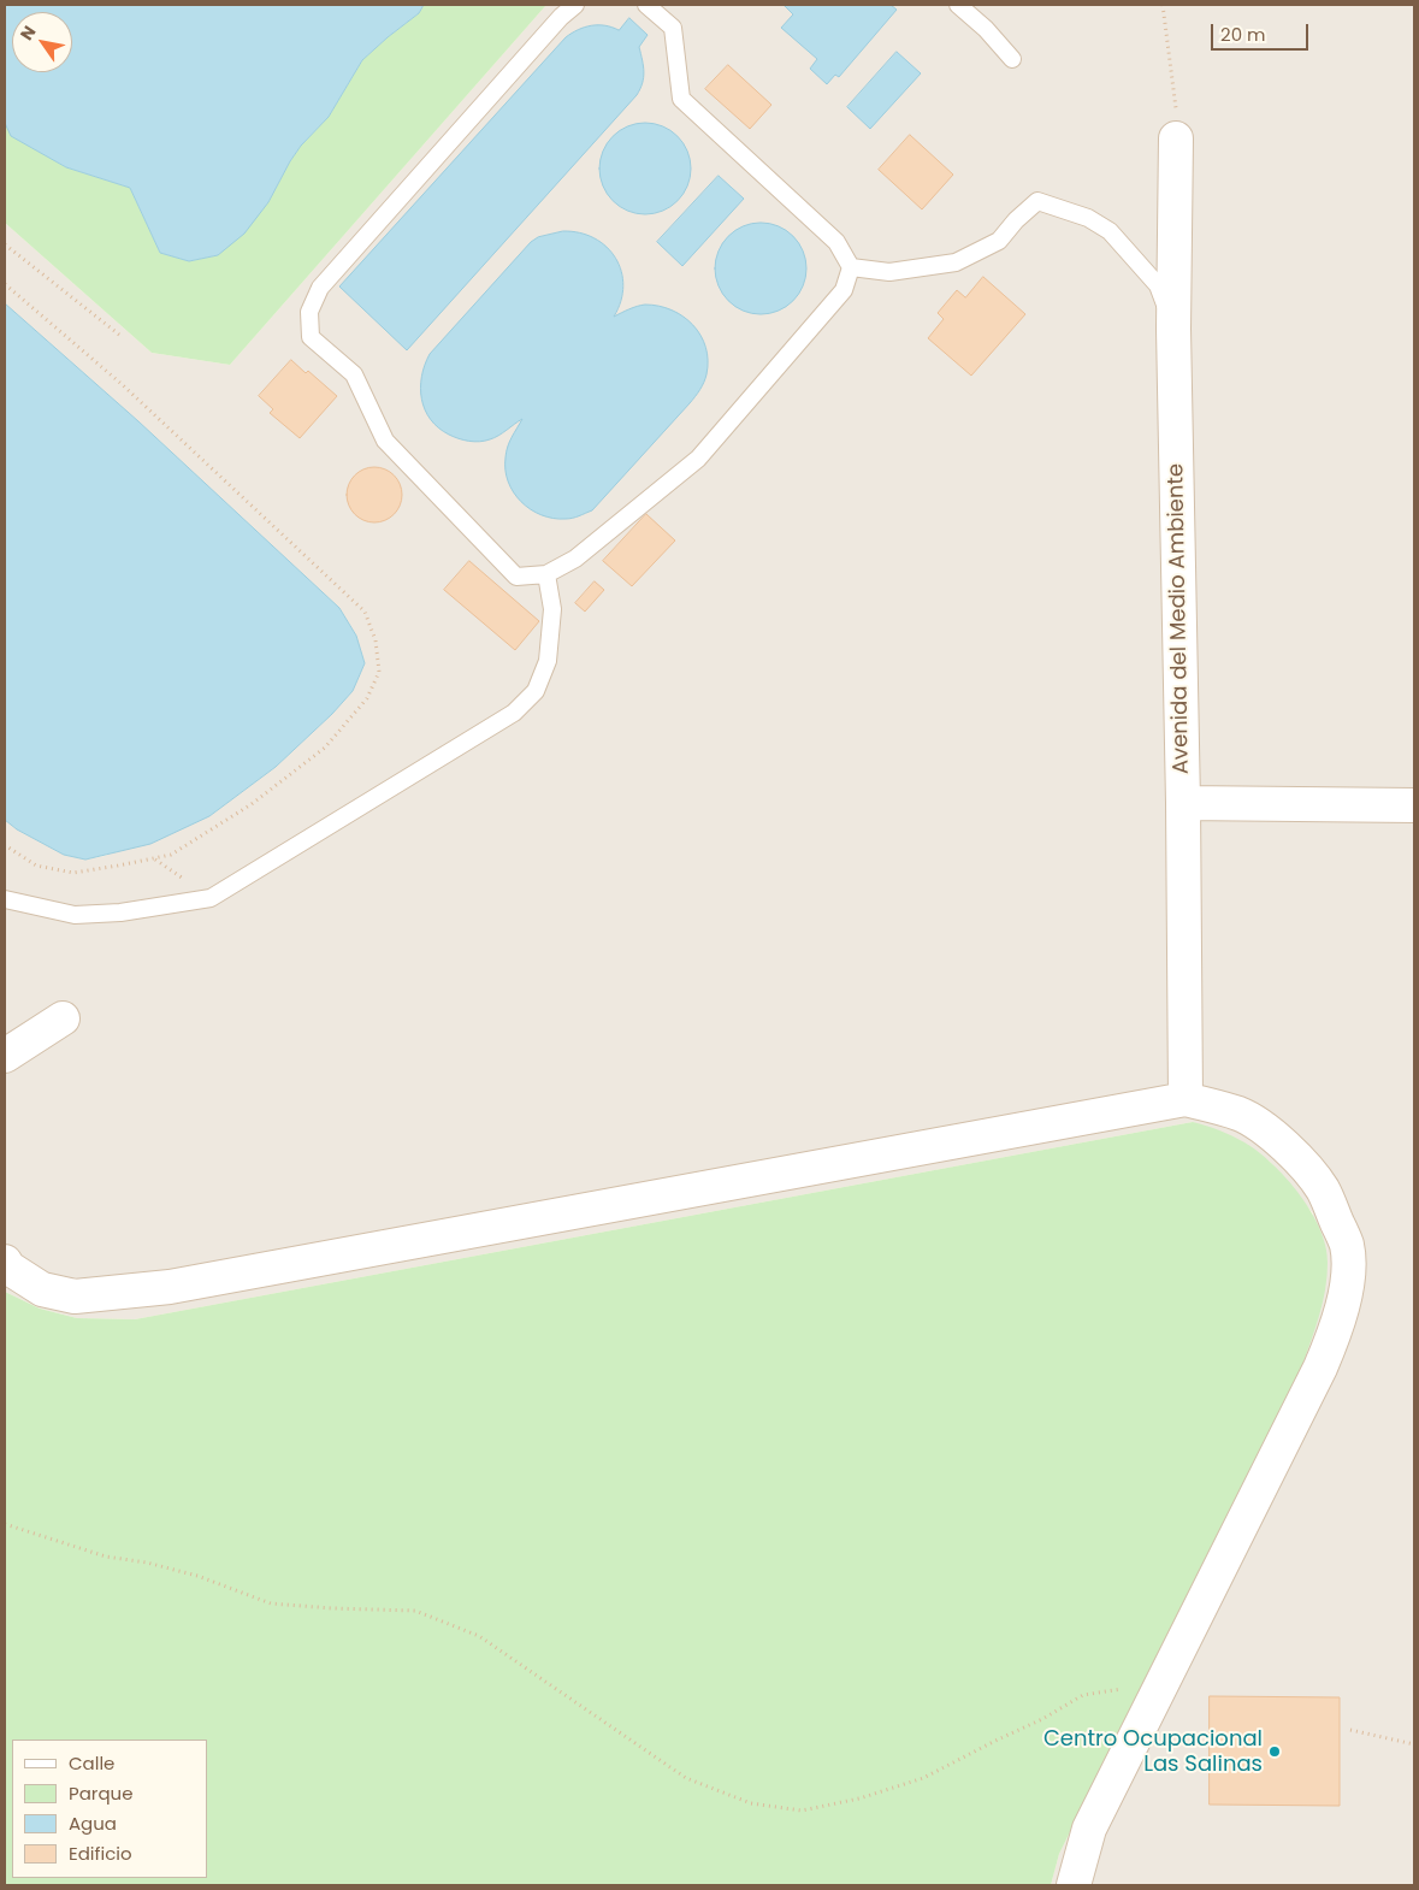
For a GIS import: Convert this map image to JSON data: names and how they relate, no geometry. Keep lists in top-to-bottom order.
{
  "streets": {
    "street": ["Avenida del Medio Ambiente"]
  },
  "places": ["Centro Ocupacional Las Salinas"],
  "legend": [
    "Calle",
    "Parque",
    "Agua",
    "Edificio"
  ],
  "scale_bar": "20 m",
  "north": "top left"
}
